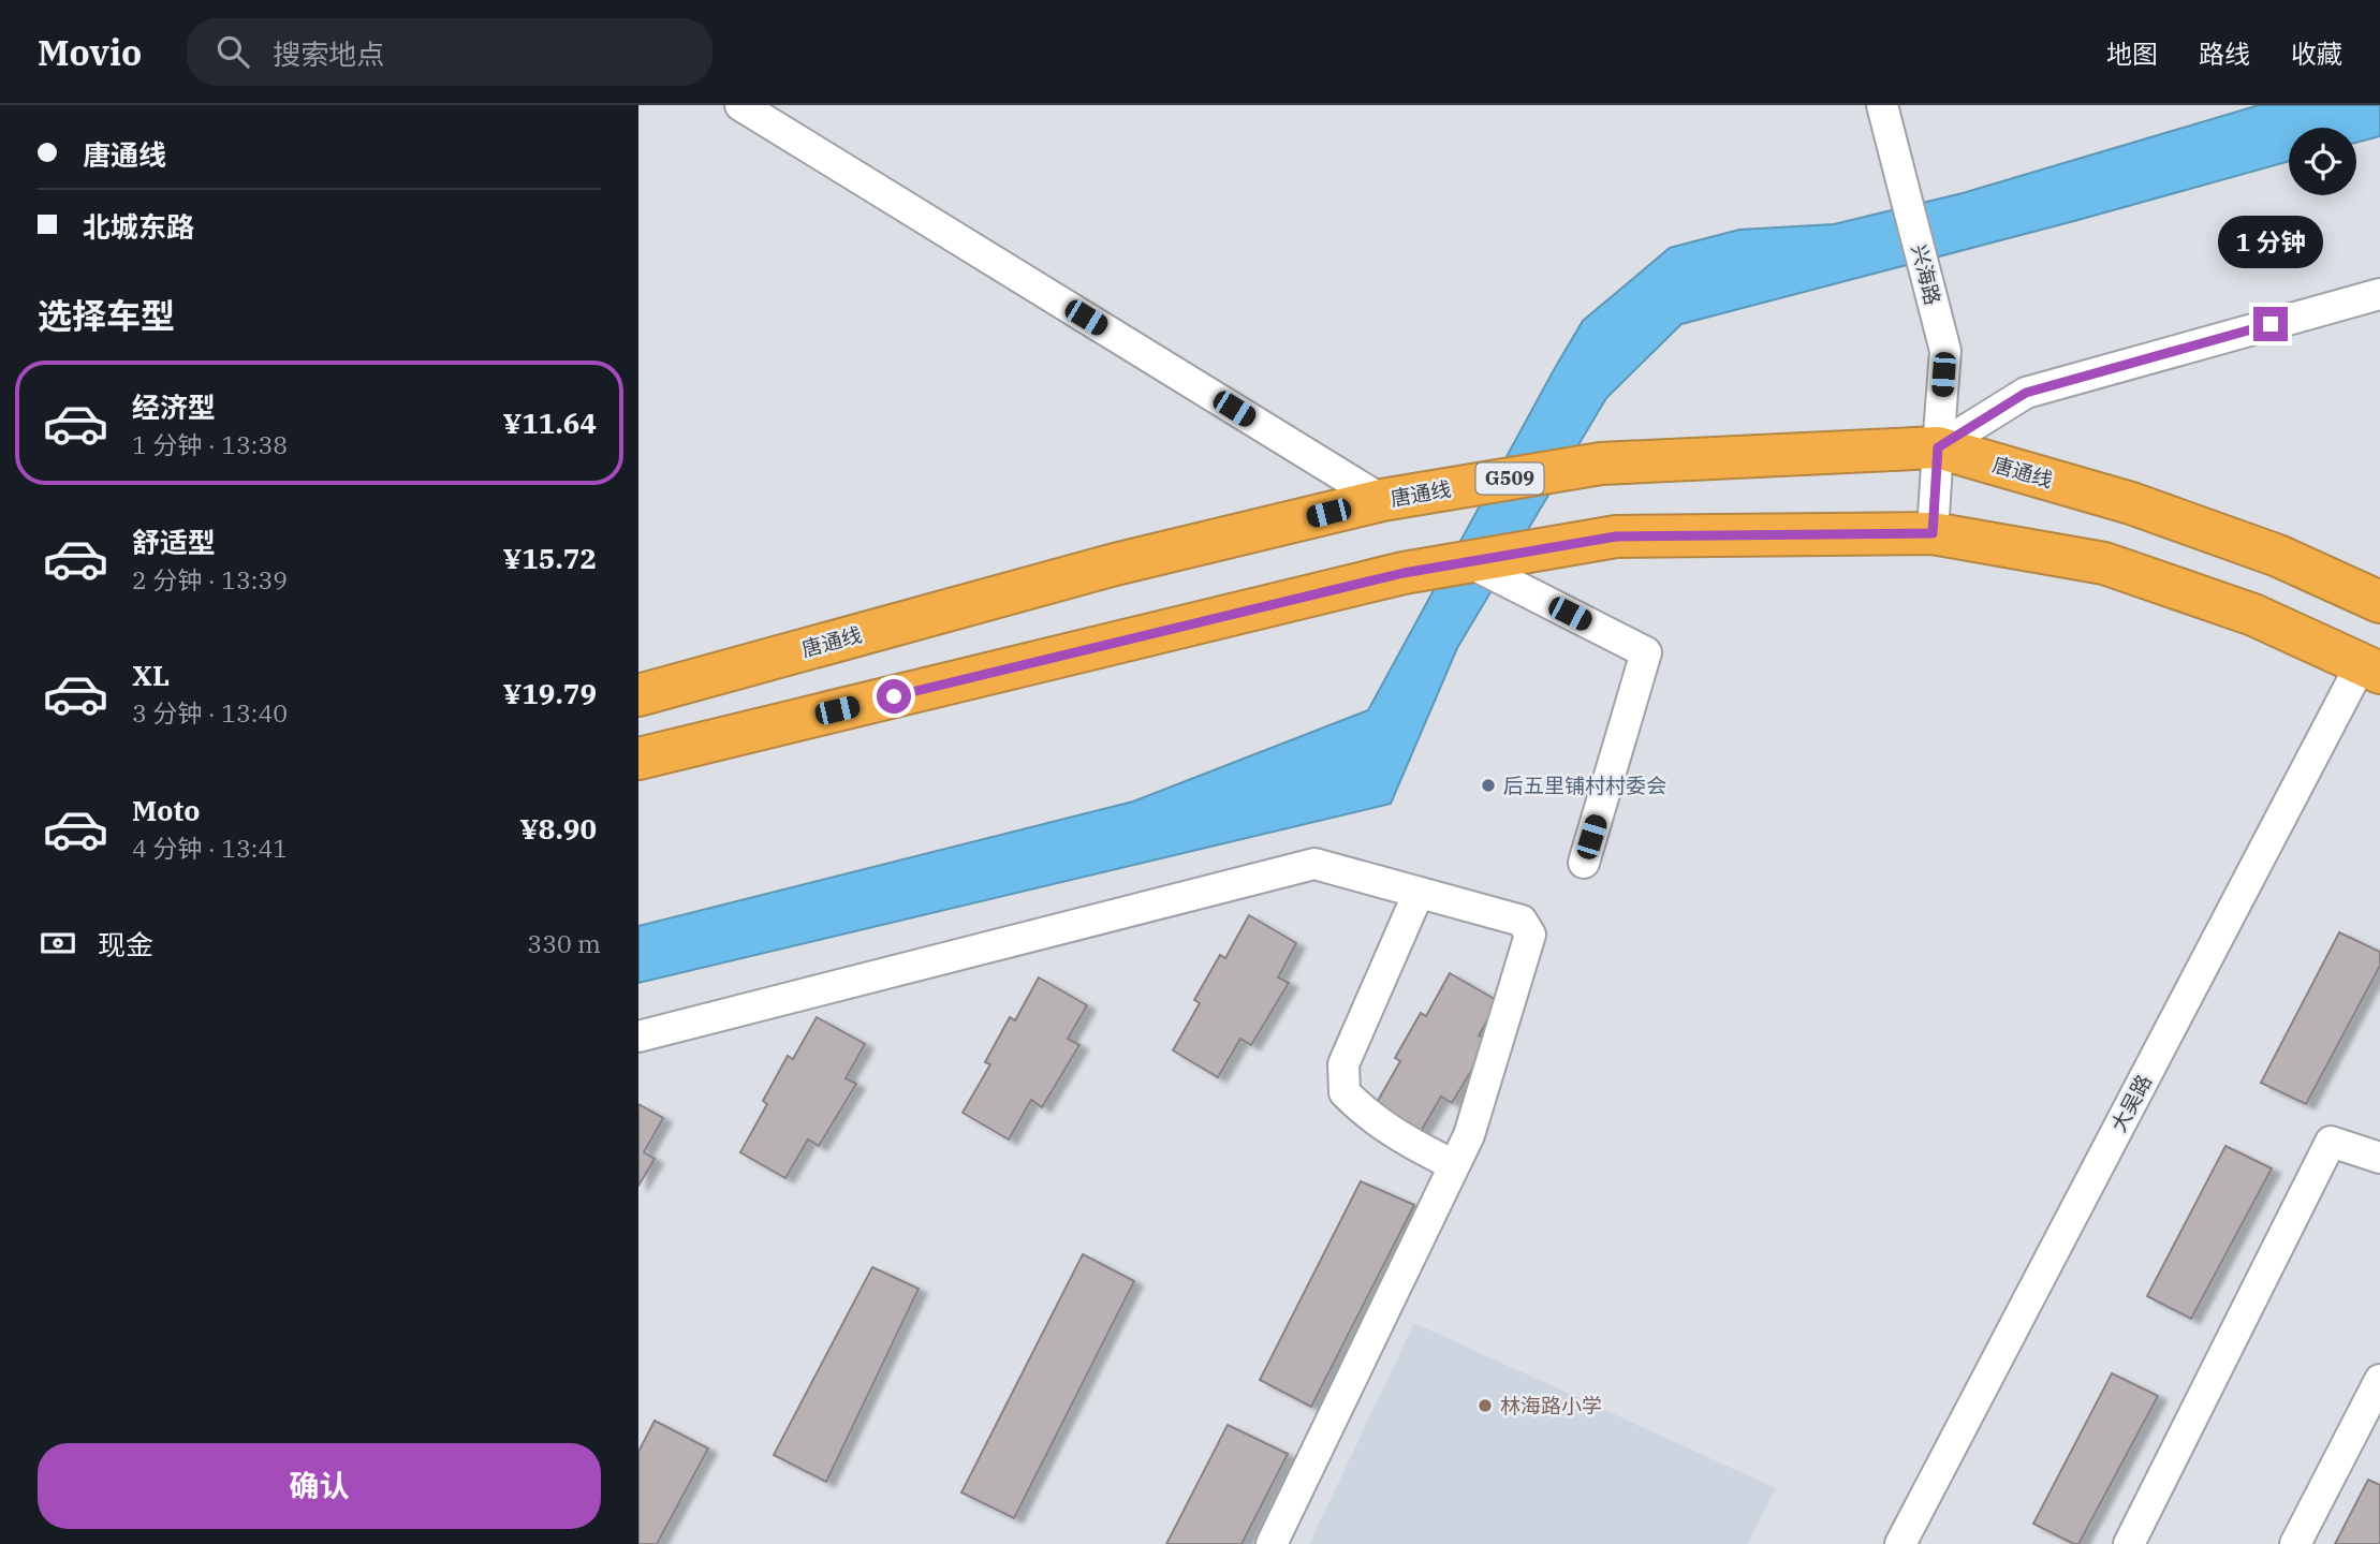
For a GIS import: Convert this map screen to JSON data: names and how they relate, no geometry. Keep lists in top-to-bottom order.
{
  "streets": {
    "highway": ["唐通线", "G509"],
    "street": ["兴海路", "大吴路"]
  },
  "crossings": [
    ["兴海路", "唐通线"]
  ],
  "places": ["后五里铺村村委会", "林海路小学"],
  "page": {
    "header": "Movio",
    "search": "搜索地点",
    "nav": ["地图", "路线", "收藏"],
    "banner": ["唐通线", "北城东路"],
    "bubble": "1 分钟",
    "heading": "选择车型",
    "list": [
      {
        "name": "经济型",
        "note": "1 分钟 · 13:38",
        "value": "¥11.64"
      },
      {
        "name": "舒适型",
        "note": "2 分钟 · 13:39",
        "value": "¥15.72"
      },
      {
        "name": "XL",
        "note": "3 分钟 · 13:40",
        "value": "¥19.79"
      },
      {
        "name": "Moto",
        "note": "4 分钟 · 13:41",
        "value": "¥8.90"
      }
    ],
    "pay": ["现金", "330 m"],
    "buttons": "确认"
  }
}
